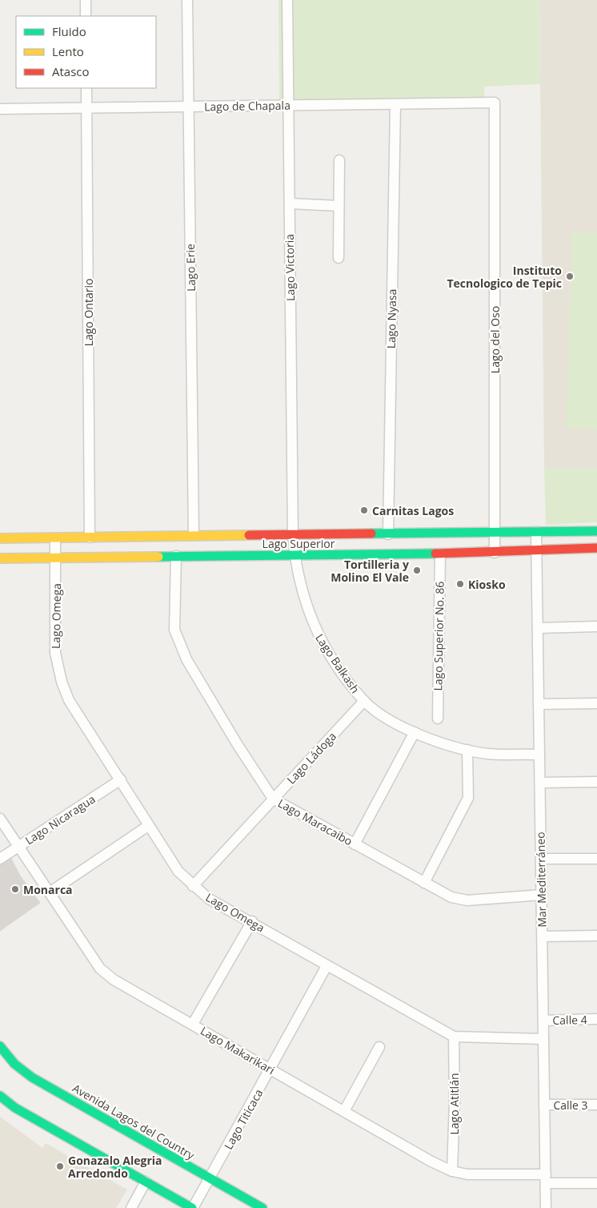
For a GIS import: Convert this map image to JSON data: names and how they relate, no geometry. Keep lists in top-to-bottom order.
{
  "streets": {
    "street": [
      "Lago de Chapala",
      "Lago Erie",
      "Lago Victoria",
      "Lago Ontario",
      "Lago Nyasa",
      "Lago del Oso",
      "Lago Superior",
      "Lago Omega",
      "Lago Superior No. 86",
      "Lago Balkash",
      "Lago Ládoga",
      "Lago Nicaragua",
      "Lago Maracaibo",
      "Mar Mediterráneo",
      "Calle 4",
      "Lago Makarikari",
      "Lago Atitlán",
      "Calle 3",
      "Lago Titicaca",
      "Avenida Lagos del Country"
    ]
  },
  "crossings": [
    ["Lago de Chapala", "Lago Erie"],
    ["Lago de Chapala", "Lago Victoria"],
    ["Lago de Chapala", "Lago Ontario"],
    ["Lago de Chapala", "Lago Nyasa"],
    ["Lago de Chapala", "Lago del Oso"],
    ["Lago Erie", "Lago Superior"],
    ["Lago Victoria", "Lago Superior"],
    ["Lago Victoria", "Lago Balkash"],
    ["Lago Ontario", "Lago Superior"],
    ["Lago Nyasa", "Lago Superior"],
    ["Lago del Oso", "Lago Superior"],
    ["Lago Superior", "Lago Omega"],
    ["Lago Superior", "Lago Superior No. 86"],
    ["Lago Superior", "Lago Balkash"],
    ["Lago Superior", "Lago Maracaibo"],
    ["Lago Superior", "Mar Mediterráneo"],
    ["Lago Omega", "Lago Ládoga"],
    ["Lago Omega", "Lago Nicaragua"],
    ["Lago Omega", "Mar Mediterráneo"],
    ["Lago Omega", "Lago Atitlán"],
    ["Lago Omega", "Lago Titicaca"],
    ["Lago Balkash", "Lago Ládoga"],
    ["Lago Balkash", "Mar Mediterráneo"],
    ["Lago Ládoga", "Lago Maracaibo"],
    ["Lago Nicaragua", "Lago Makarikari"],
    ["Lago Maracaibo", "Mar Mediterráneo"],
    ["Mar Mediterráneo", "Calle 4"],
    ["Mar Mediterráneo", "Lago Makarikari"],
    ["Mar Mediterráneo", "Calle 3"],
    ["Lago Makarikari", "Lago Atitlán"],
    ["Lago Makarikari", "Lago Titicaca"],
    ["Lago Titicaca", "Avenida Lagos del Country"]
  ],
  "places": [
    "Instituto Tecnologico de Tepic",
    "Carnitas Lagos",
    "Tortilleria y Molino El Vale",
    "Kiosko",
    "Monarca",
    "Gonazalo Alegria Arredondo"
  ],
  "legend": ["Fluido", "Lento", "Atasco"]
}
